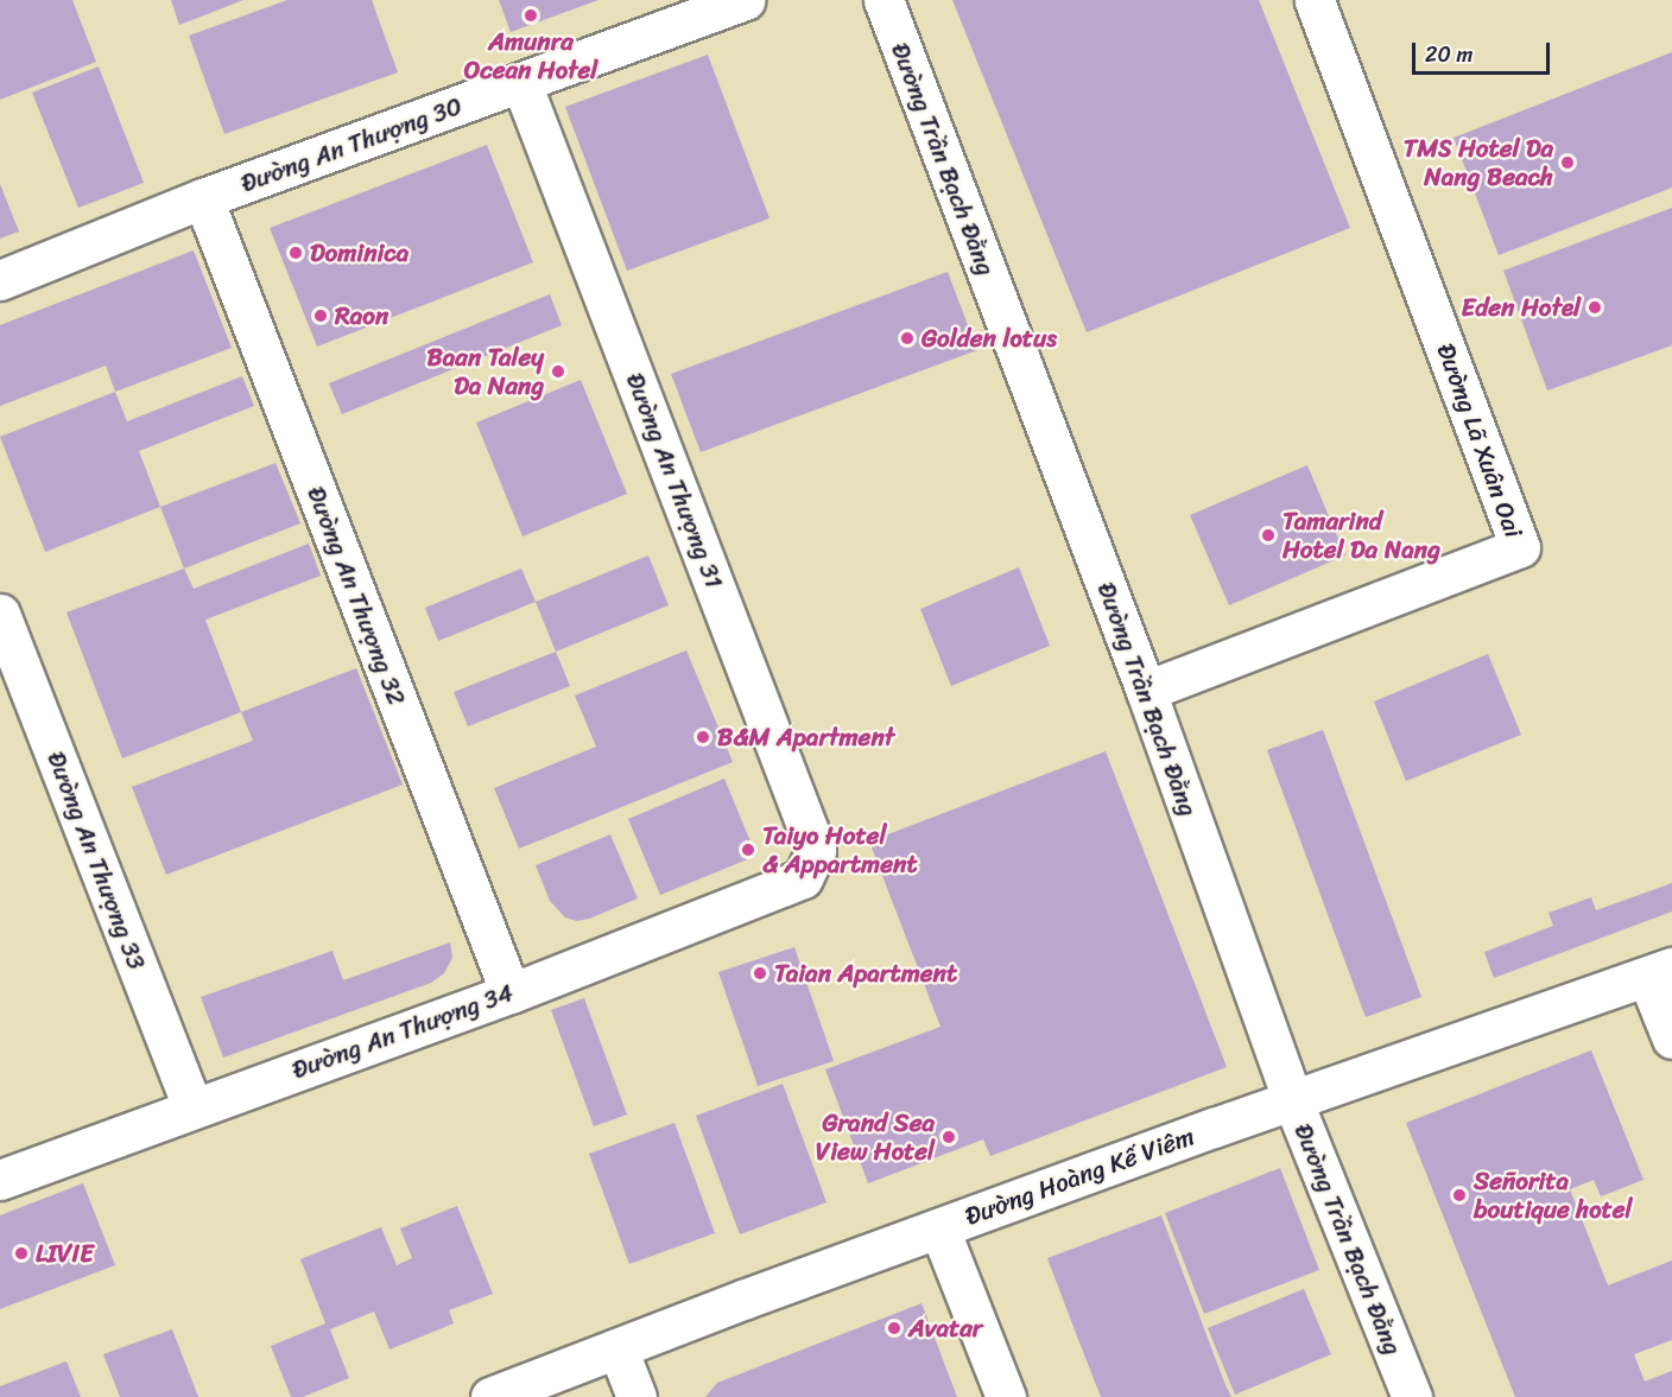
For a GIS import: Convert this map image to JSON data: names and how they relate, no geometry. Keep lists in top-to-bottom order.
{
  "streets": {
    "street": [
      "Đường An Thượng 30",
      "Đường Trần Bạch Đằng",
      "Đường Lã Xuân Oai",
      "Đường An Thượng 31",
      "Đường An Thượng 32",
      "Đường An Thượng 33",
      "Đường An Thượng 34",
      "Đường Hoàng Kế Viêm"
    ]
  },
  "crossings": [
    ["Đường An Thượng 30", "Đường An Thượng 31"],
    ["Đường An Thượng 30", "Đường An Thượng 32"],
    ["Đường Trần Bạch Đằng", "Đường Lã Xuân Oai"],
    ["Đường Trần Bạch Đằng", "Đường Hoàng Kế Viêm"],
    ["Đường An Thượng 31", "Đường An Thượng 34"],
    ["Đường An Thượng 32", "Đường An Thượng 34"],
    ["Đường An Thượng 33", "Đường An Thượng 34"]
  ],
  "places": [
    "Amunra Ocean Hotel",
    "TMS Hotel Da Nang Beach",
    "Dominica",
    "Eden Hotel",
    "Raon",
    "Golden lotus",
    "Baan Taley Da Nang",
    "Tamarind Hotel Da Nang",
    "B&M Apartment",
    "Taiyo Hotel & Appartment",
    "Taian Apartment",
    "Grand Sea View Hotel",
    "Señorita boutique hotel",
    "LIVIE",
    "Avatar"
  ],
  "scale_bar": "20 m"
}
